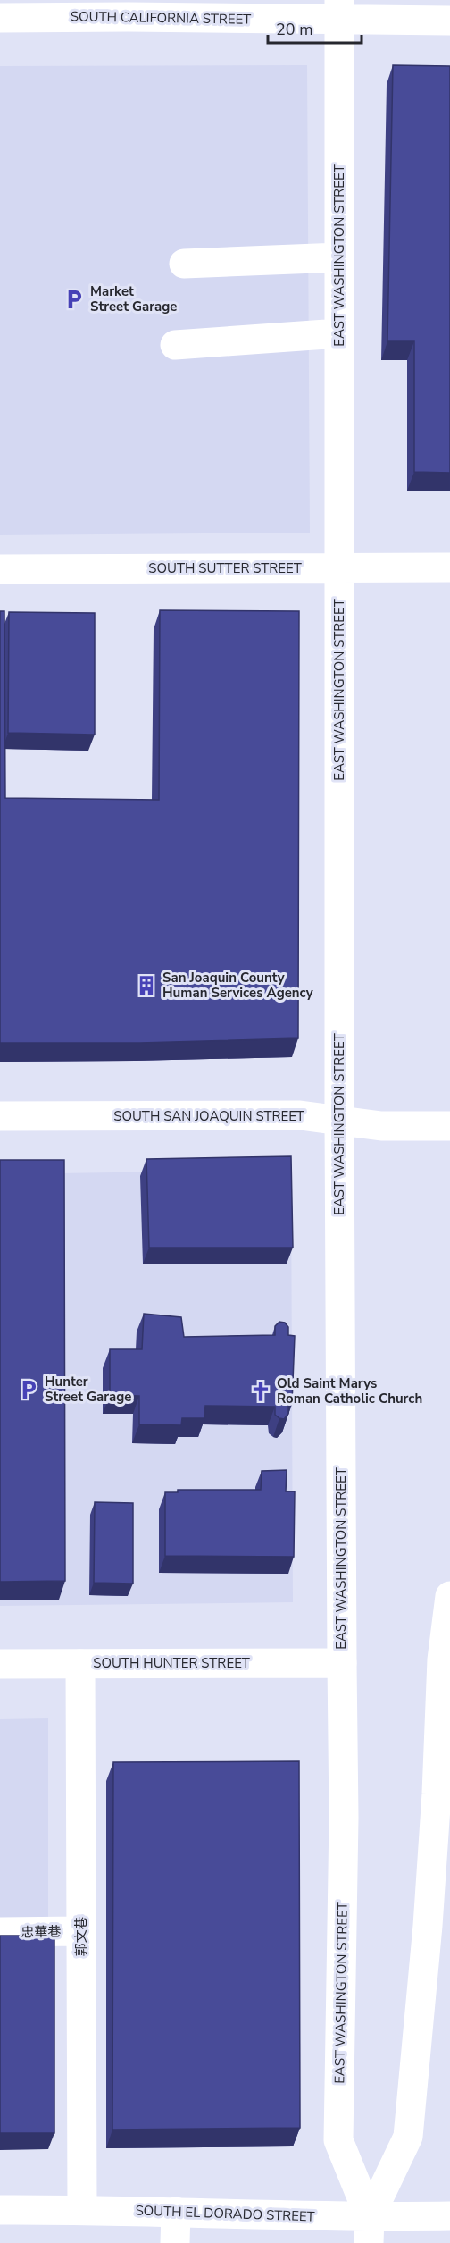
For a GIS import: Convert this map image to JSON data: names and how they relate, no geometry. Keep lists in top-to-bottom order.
{
  "streets": {
    "main road": [
      "SOUTH CALIFORNIA STREET",
      "EAST WASHINGTON STREET",
      "SOUTH SUTTER STREET",
      "SOUTH SAN JOAQUIN STREET",
      "SOUTH HUNTER STREET",
      "忠華巷",
      "郭文巷",
      "SOUTH EL DORADO STREET"
    ]
  },
  "crossings": [
    ["SOUTH CALIFORNIA STREET", "EAST WASHINGTON STREET"],
    ["EAST WASHINGTON STREET", "SOUTH SUTTER STREET"],
    ["EAST WASHINGTON STREET", "SOUTH SAN JOAQUIN STREET"],
    ["EAST WASHINGTON STREET", "SOUTH HUNTER STREET"],
    ["EAST WASHINGTON STREET", "SOUTH EL DORADO STREET"],
    ["SOUTH HUNTER STREET", "郭文巷"],
    ["忠華巷", "郭文巷"],
    ["郭文巷", "SOUTH EL DORADO STREET"]
  ],
  "places": {
    "parking": ["Market Street Garage", "Hunter Street Garage"],
    "building": ["San Joaquin County Human Services Agency"],
    "church": ["Old Saint Marys Roman Catholic Church"]
  },
  "scale_bar": "20 m"
}
